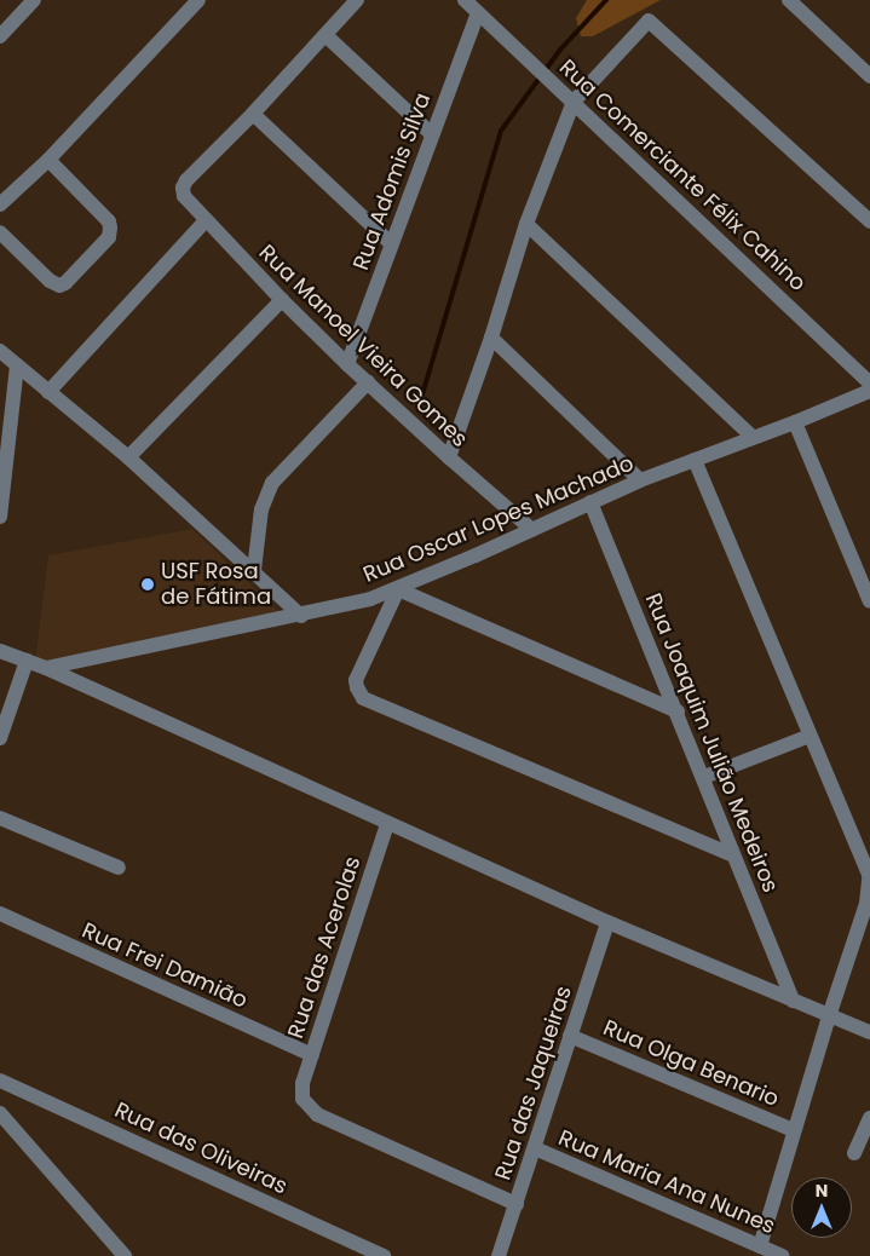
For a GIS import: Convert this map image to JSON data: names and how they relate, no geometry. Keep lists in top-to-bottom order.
{
  "streets": {
    "street": [
      "Rua Comerciante Félix Cahino",
      "Rua Adomis Silva",
      "Rua Manoel Vieira Gomes",
      "Rua Oscar Lopes Machado",
      "Rua Joaquim Julião Medeiros",
      "Rua das Acerolas",
      "Rua Frei Damião",
      "Rua Olga Benario",
      "Rua das Jaqueiras",
      "Rua das Oliveiras",
      "Rua Maria Ana Nunes"
    ]
  },
  "crossings": [
    ["Rua Comerciante Félix Cahino", "Rua Adomis Silva"],
    ["Rua Adomis Silva", "Rua Manoel Vieira Gomes"],
    ["Rua Manoel Vieira Gomes", "Rua Oscar Lopes Machado"],
    ["Rua Oscar Lopes Machado", "Rua Joaquim Julião Medeiros"],
    ["Rua das Acerolas", "Rua Frei Damião"],
    ["Rua das Acerolas", "Rua das Jaqueiras"],
    ["Rua Olga Benario", "Rua das Jaqueiras"],
    ["Rua das Jaqueiras", "Rua Maria Ana Nunes"]
  ],
  "places": ["USF Rosa de Fátima"],
  "north": "top"
}
